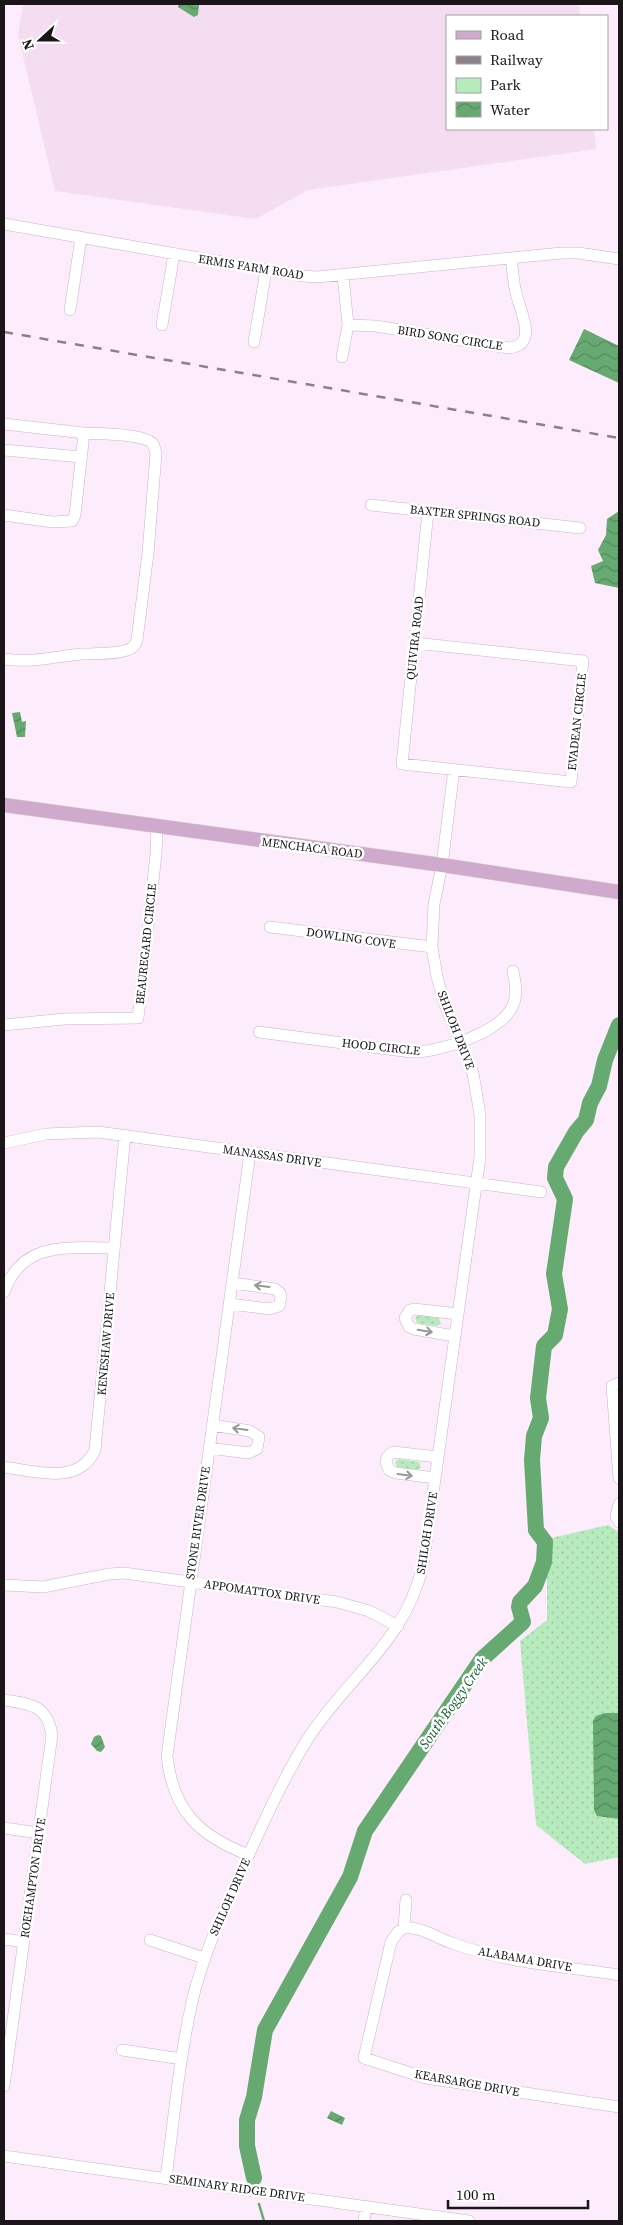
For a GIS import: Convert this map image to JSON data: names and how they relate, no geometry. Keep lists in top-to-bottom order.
{
  "streets": {
    "main road": ["MENCHACA ROAD"],
    "street": [
      "ERMIS FARM ROAD",
      "BIRD SONG CIRCLE",
      "BAXTER SPRINGS ROAD",
      "QUIVIRA ROAD",
      "EVADEAN CIRCLE",
      "DOWLING COVE",
      "BEAUREGARD CIRCLE",
      "SHILOH DRIVE",
      "HOOD CIRCLE",
      "MANASSAS DRIVE",
      "KENESHAW DRIVE",
      "STONE RIVER DRIVE",
      "APPOMATTOX DRIVE",
      "ROEHAMPTON DRIVE",
      "ALABAMA DRIVE",
      "KEARSARGE DRIVE",
      "SEMINARY RIDGE DRIVE"
    ]
  },
  "crossings": [
    ["ERMIS FARM ROAD", "BIRD SONG CIRCLE"],
    ["BAXTER SPRINGS ROAD", "QUIVIRA ROAD"],
    ["QUIVIRA ROAD", "EVADEAN CIRCLE"],
    ["EVADEAN CIRCLE", "SHILOH DRIVE"],
    ["MENCHACA ROAD", "BEAUREGARD CIRCLE"],
    ["MENCHACA ROAD", "SHILOH DRIVE"],
    ["DOWLING COVE", "SHILOH DRIVE"],
    ["SHILOH DRIVE", "HOOD CIRCLE"],
    ["SHILOH DRIVE", "MANASSAS DRIVE"],
    ["SHILOH DRIVE", "STONE RIVER DRIVE"],
    ["SHILOH DRIVE", "APPOMATTOX DRIVE"],
    ["SHILOH DRIVE", "SEMINARY RIDGE DRIVE"],
    ["MANASSAS DRIVE", "KENESHAW DRIVE"],
    ["MANASSAS DRIVE", "STONE RIVER DRIVE"],
    ["STONE RIVER DRIVE", "APPOMATTOX DRIVE"],
    ["ALABAMA DRIVE", "KEARSARGE DRIVE"]
  ],
  "water": ["South Boggy Creek"],
  "legend": [
    "Road",
    "Railway",
    "Park",
    "Water"
  ],
  "scale_bar": "100 m",
  "north": "left"
}
